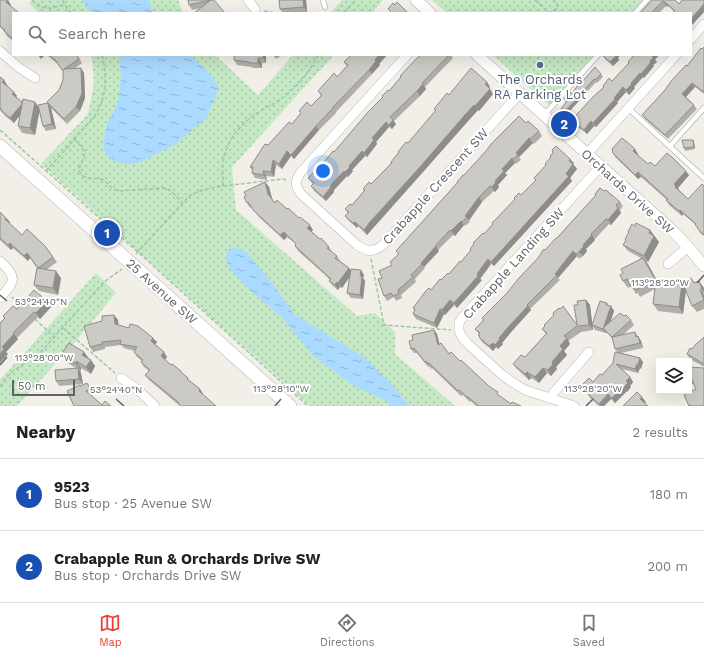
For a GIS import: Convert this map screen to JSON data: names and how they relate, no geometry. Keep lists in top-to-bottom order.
{
  "streets": {
    "main road": ["25 Avenue SW"],
    "street": ["Crabapple Crescent SW", "Orchards Drive SW", "Crabapple Landing SW"]
  },
  "crossings": [
    ["Crabapple Crescent SW", "Orchards Drive SW"],
    ["Orchards Drive SW", "Crabapple Landing SW"]
  ],
  "places": ["The Orchards RA Parking Lot"],
  "scale_bar": "50 m",
  "page": {
    "search": "Search here",
    "pins": ["2", "1"],
    "scale": "50 m",
    "heading": ["Nearby", "2 results"],
    "list": [
      {
        "mark": "1",
        "name": "9523",
        "note": "Bus stop · 25 Avenue SW",
        "value": "180 m"
      },
      {
        "mark": "2",
        "name": "Crabapple Run & Orchards Drive SW",
        "note": "Bus stop · Orchards Drive SW",
        "value": "200 m"
      }
    ],
    "nav": ["Map", "Directions", "Saved"]
  },
  "coordinates": [
    "113°28'20\"W",
    "53°24'40\"N",
    "113°28'00\"W",
    "113°28'10\"W"
  ]
}
